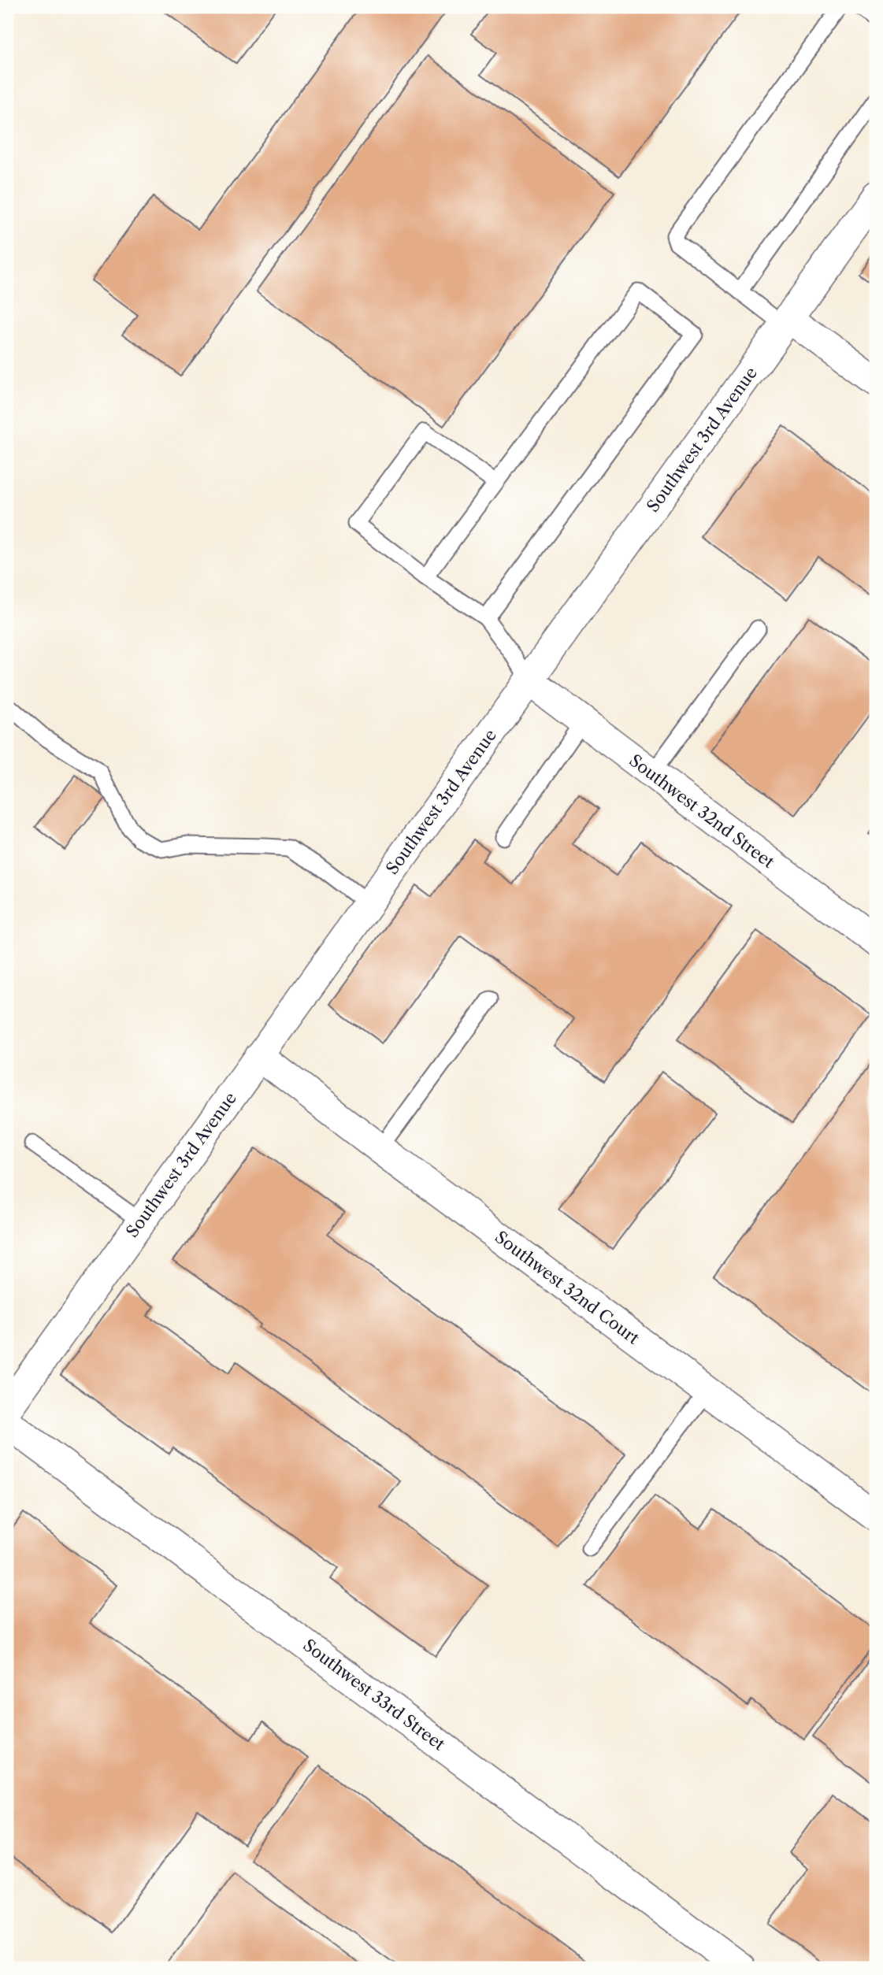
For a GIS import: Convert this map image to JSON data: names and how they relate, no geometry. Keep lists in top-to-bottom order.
{
  "streets": {
    "street": [
      "Southwest 3rd Avenue",
      "Southwest 32nd Street",
      "Southwest 32nd Court",
      "Southwest 33rd Street"
    ]
  },
  "crossings": [
    ["Southwest 3rd Avenue", "Southwest 32nd Street"],
    ["Southwest 3rd Avenue", "Southwest 32nd Court"]
  ]
}
